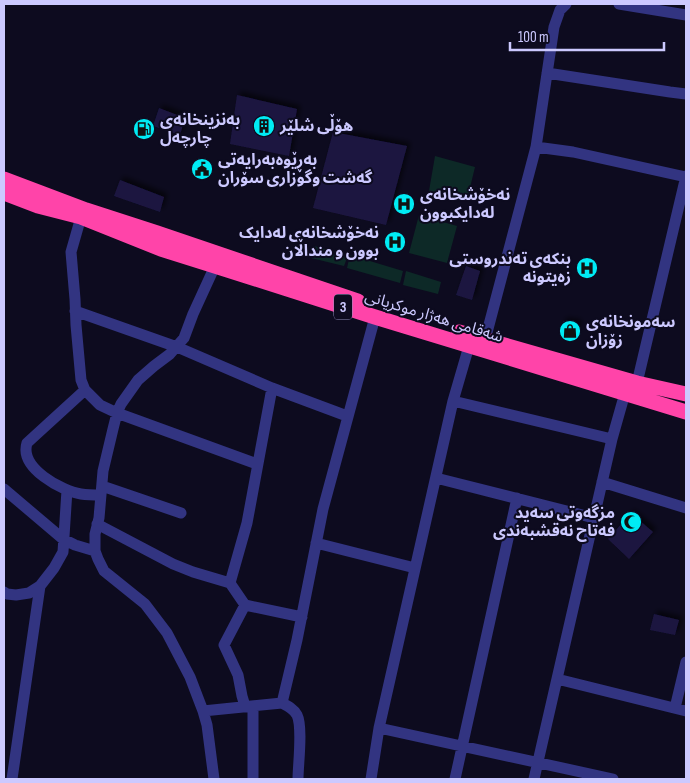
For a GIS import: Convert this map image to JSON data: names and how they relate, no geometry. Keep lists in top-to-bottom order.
{
  "streets": {
    "highway": ["3", "شەقامی ھەژار موکریانی"]
  },
  "places": {
    "building": ["هۆڵی شلێر"],
    "fuel station": ["بەنزینخانەی چارچەل"],
    "public building": ["بەڕێوەبەرایەتی گەشت وگوزاری سۆران"],
    "hospital": ["نەخۆشخانەی لەدایکبوون", "نەخۆشخانەی لەدایک بوون و منداڵان", "بنکەی تەندروستی زەیتونە"],
    "shop": ["سەمونخانەی زۆزان"],
    "mosque": ["مزگەوتی سەید فەتاح نەقشبەندی"]
  },
  "scale_bar": "100 m"
}
